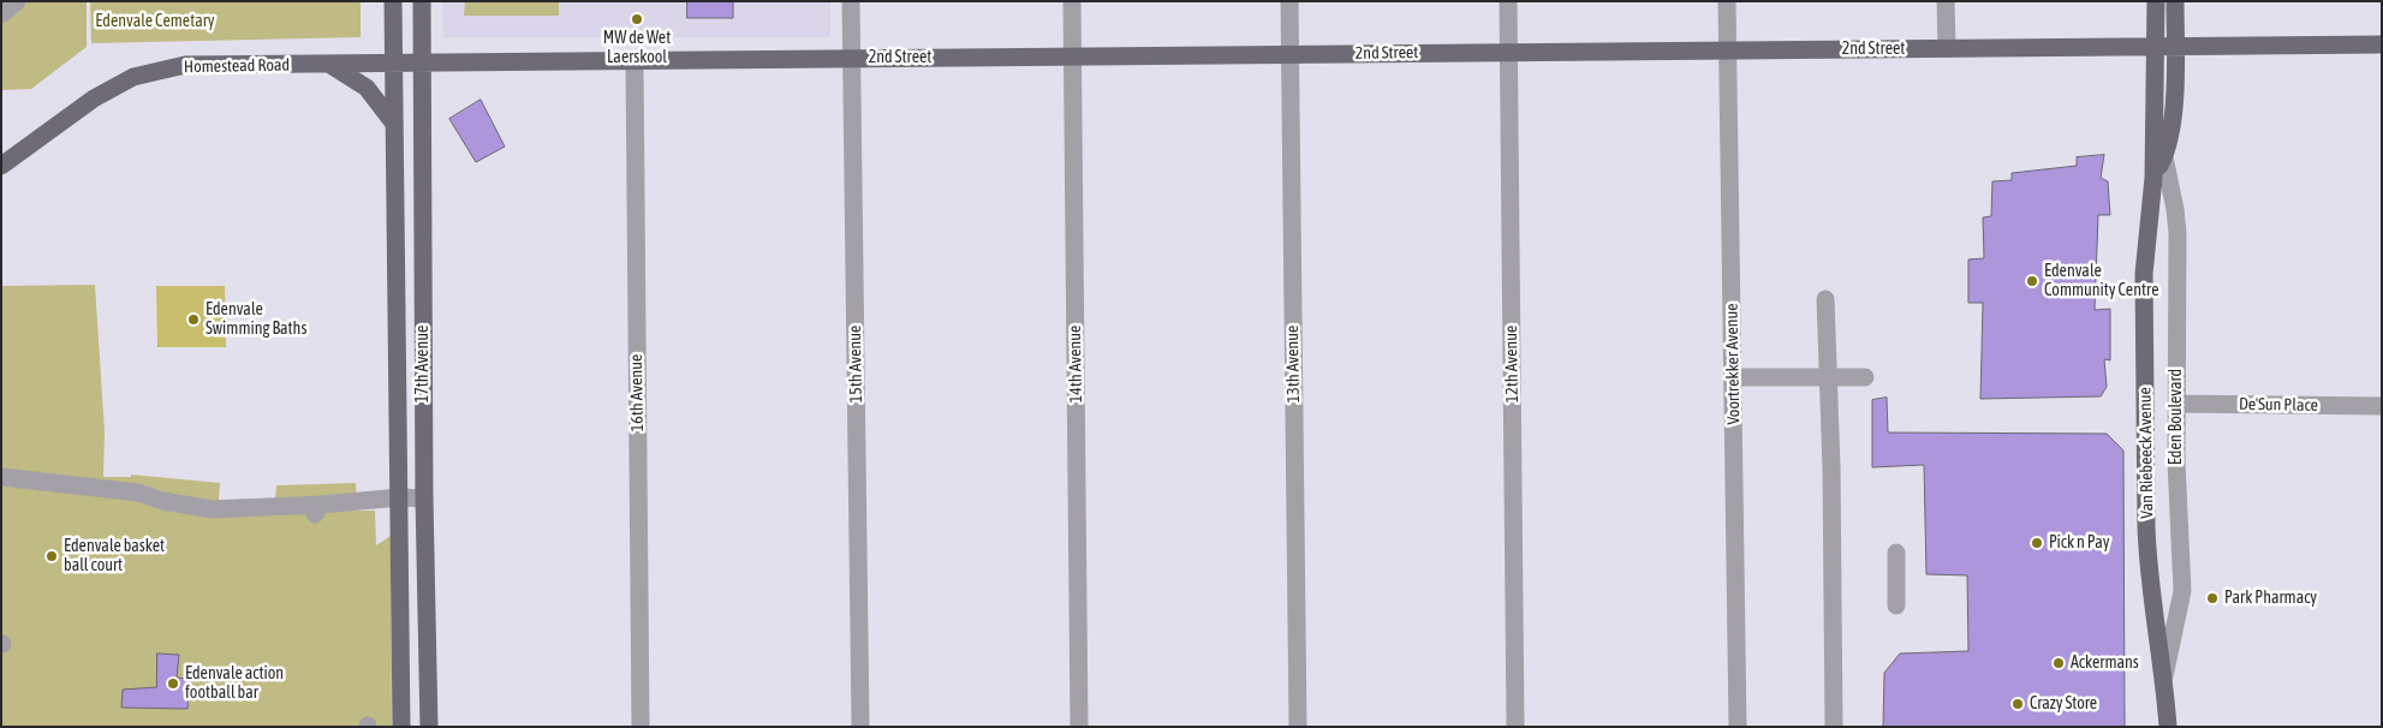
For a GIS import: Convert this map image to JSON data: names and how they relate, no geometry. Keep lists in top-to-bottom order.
{
  "streets": {
    "main road": [
      "2nd Street",
      "Homestead Road",
      "17th Avenue",
      "Van Riebeeck Avenue"
    ],
    "street": [
      "15th Avenue",
      "14th Avenue",
      "13th Avenue",
      "12th Avenue",
      "Voortrekker Avenue",
      "16th Avenue",
      "De'Sun Place",
      "Eden Boulevard"
    ]
  },
  "crossings": [
    ["2nd Street", "Homestead Road"],
    ["2nd Street", "17th Avenue"],
    ["2nd Street", "15th Avenue"],
    ["2nd Street", "14th Avenue"],
    ["2nd Street", "13th Avenue"],
    ["2nd Street", "12th Avenue"],
    ["2nd Street", "Voortrekker Avenue"],
    ["2nd Street", "16th Avenue"],
    ["2nd Street", "Van Riebeeck Avenue"],
    ["Homestead Road", "17th Avenue"],
    ["De'Sun Place", "Eden Boulevard"],
    ["Eden Boulevard", "Van Riebeeck Avenue"]
  ],
  "parks": ["Edenvale Cemetary"],
  "places": [
    "MW de Wet Laerskool",
    "Edenvale Community Centre",
    "Edenvale Swimming Baths",
    "Pick n Pay",
    "Edenvale basket ball court",
    "Park Pharmacy",
    "Ackermans",
    "Edenvale action football bar",
    "Crazy Store"
  ]
}
